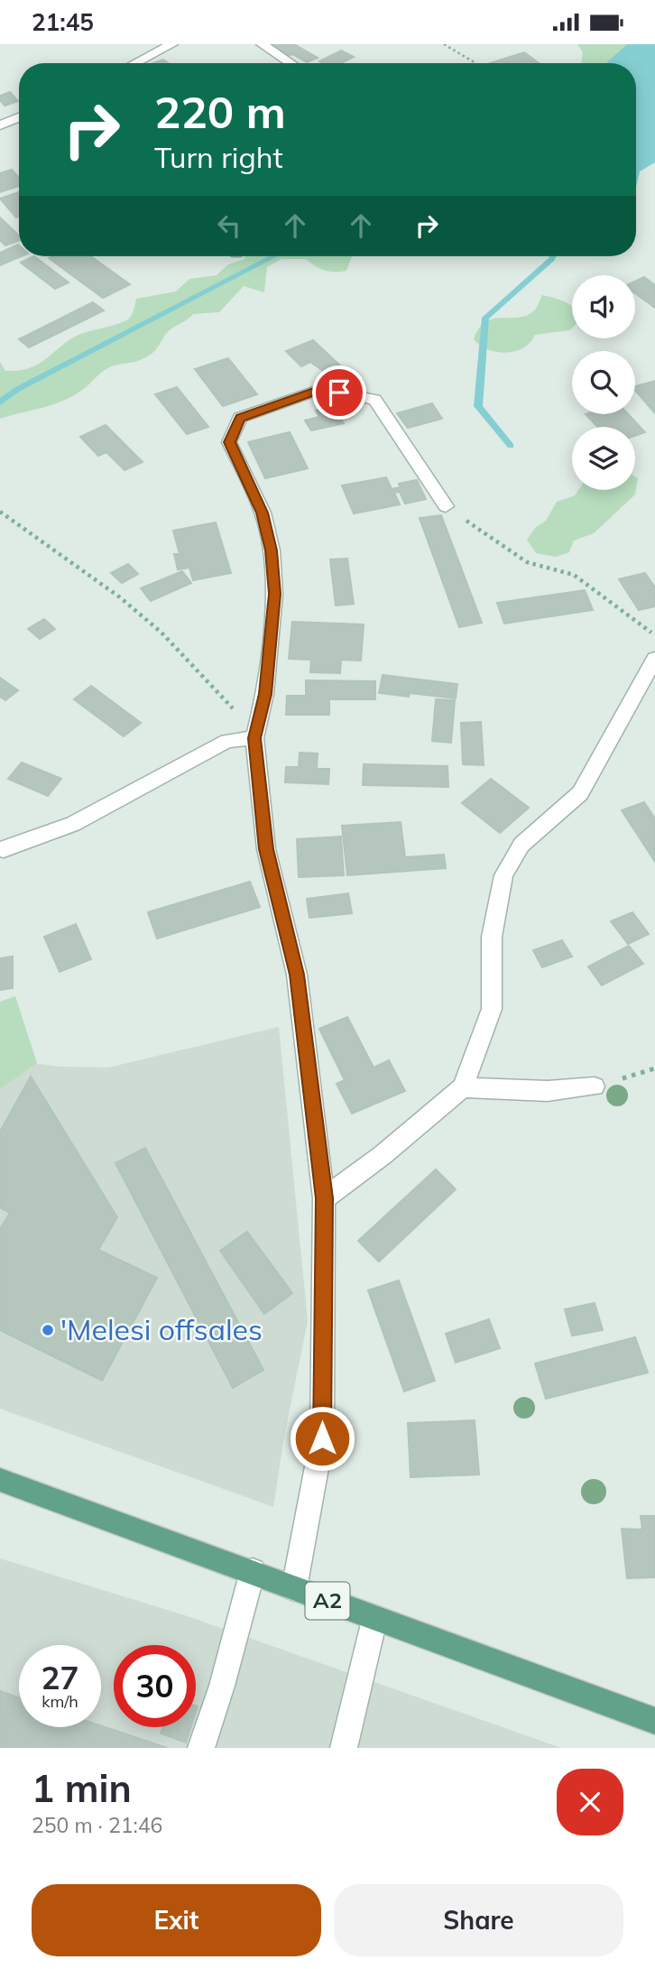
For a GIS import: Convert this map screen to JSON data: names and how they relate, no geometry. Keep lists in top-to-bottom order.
{
  "streets": {
    "main road": ["A2"]
  },
  "places": ["'Melesi offsales"],
  "page": {
    "status": "21:45",
    "turn": ["220 m", "Turn right"],
    "speed": "27 km/h",
    "limit": "30",
    "heading": ["1 min", "250 m · 21:46"],
    "buttons": ["Exit", "Share"]
  }
}
